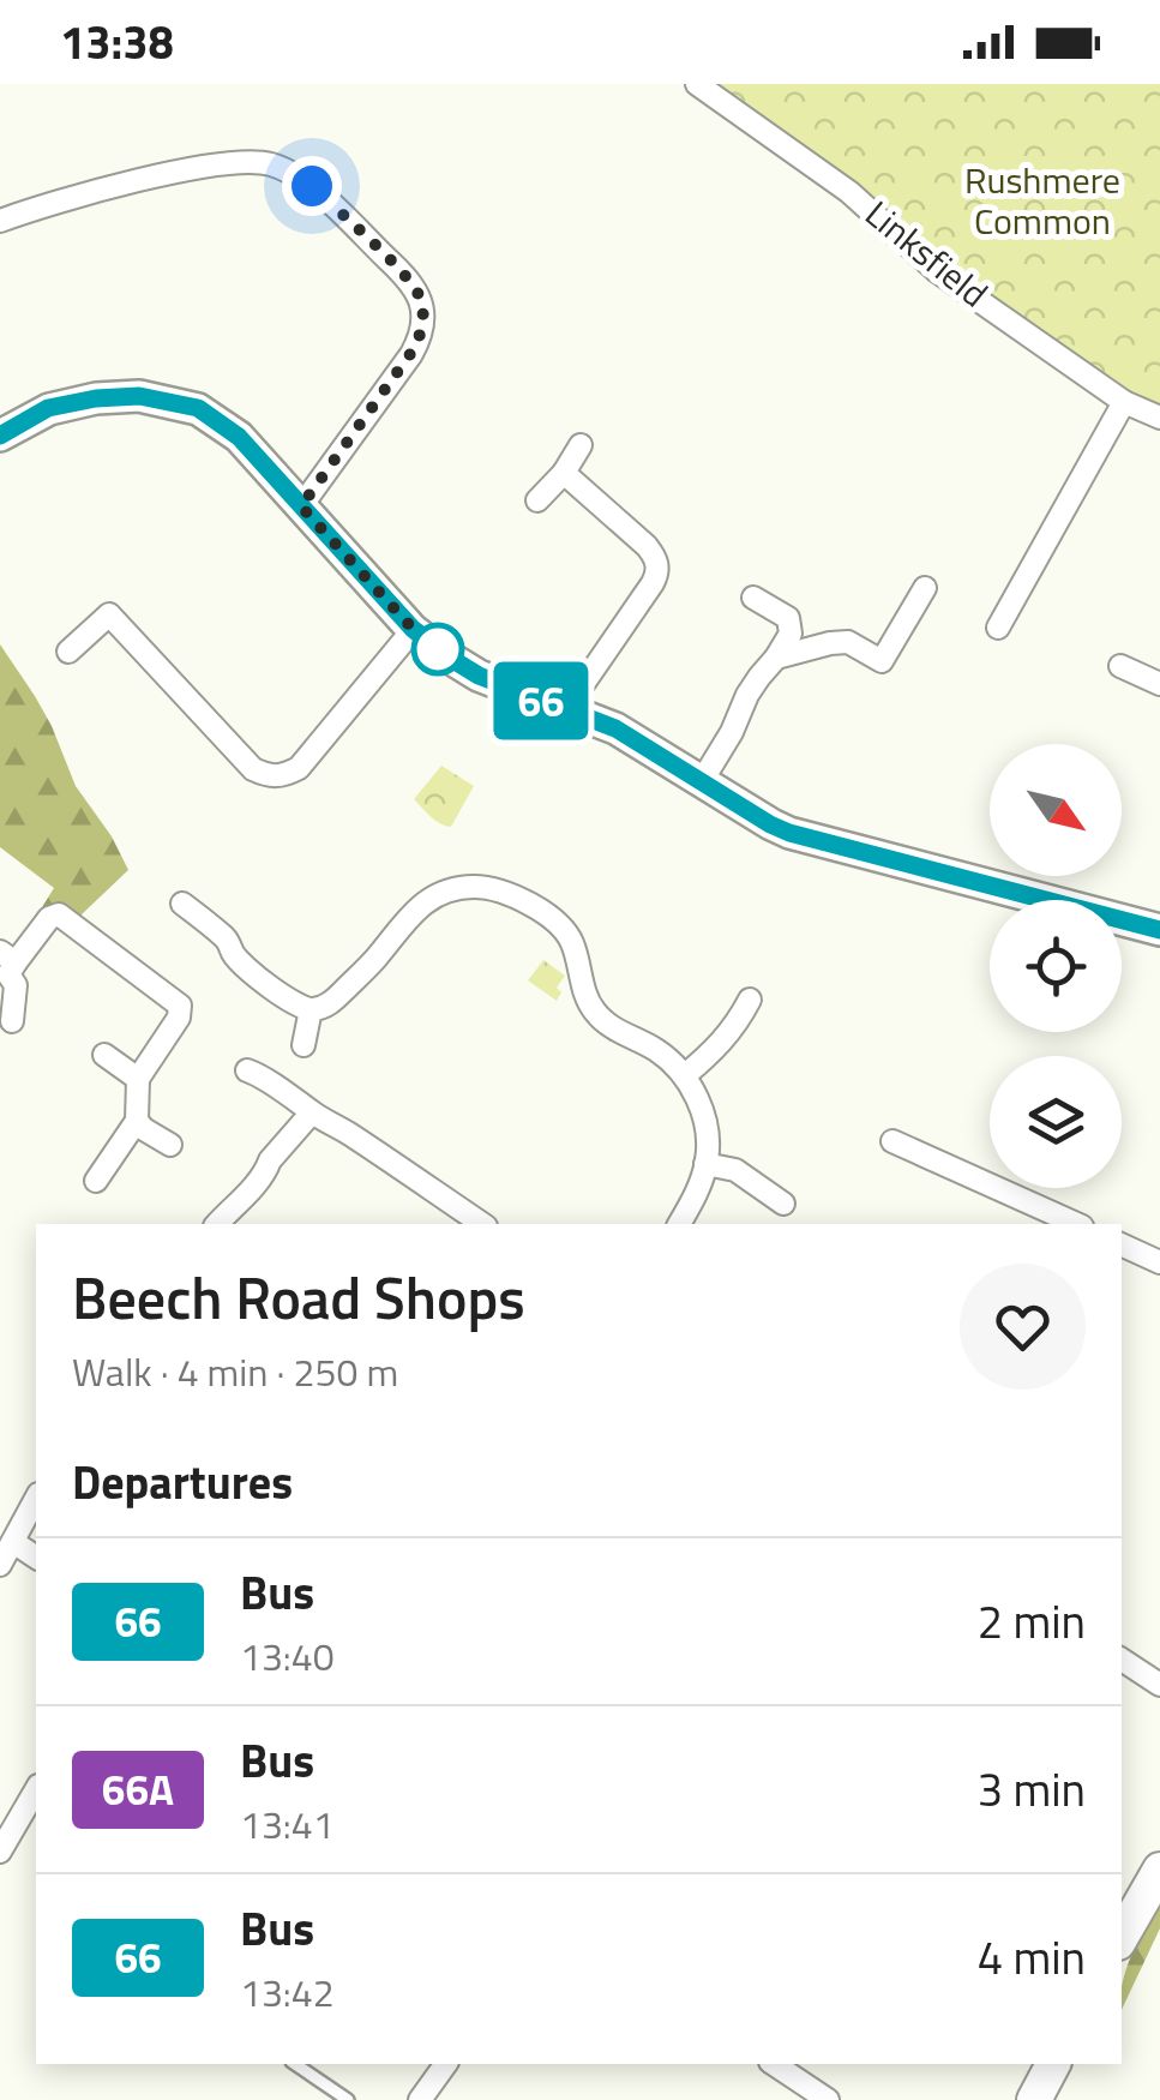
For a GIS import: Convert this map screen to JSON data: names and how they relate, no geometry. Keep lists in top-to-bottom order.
{
  "streets": {
    "street": ["Linksfield"]
  },
  "parks": ["Rushmere Common"],
  "lines": ["bus line 66"],
  "north": "bottom right",
  "page": {
    "status": "13:38",
    "on_map": "66",
    "heading": [
      ["Beech Road Shops", "Walk · 4 min · 250 m"],
      "Departures"
    ],
    "list": [
      {
        "mark": "66",
        "name": "Bus",
        "note": "13:40",
        "value": "2 min"
      },
      {
        "mark": "66A",
        "name": "Bus",
        "note": "13:41",
        "value": "3 min"
      },
      {
        "mark": "66",
        "name": "Bus",
        "note": "13:42",
        "value": "4 min"
      }
    ]
  }
}
